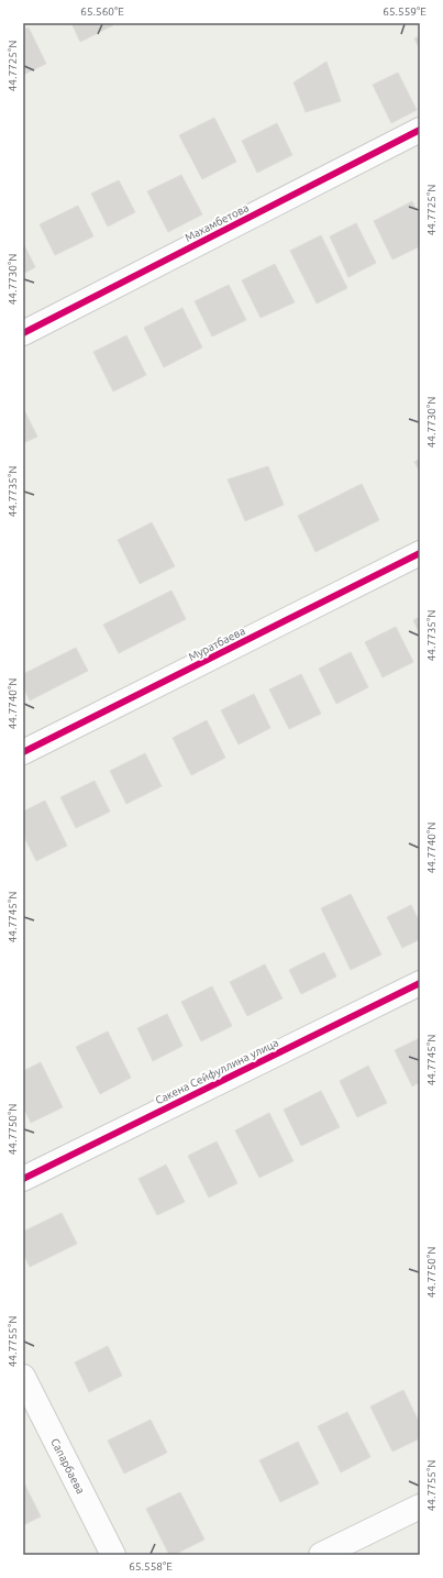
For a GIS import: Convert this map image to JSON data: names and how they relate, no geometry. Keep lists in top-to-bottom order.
{
  "streets": {
    "street": [
      "Махамбетова",
      "Муратбаева",
      "Сакена Сейфуллина улица",
      "Сапарбаева"
    ]
  },
  "coordinates": [
    "65.560°E",
    "65.559°E",
    "44.7725°N",
    "44.7730°N",
    "44.7735°N",
    "44.7740°N",
    "44.7745°N",
    "44.7750°N",
    "44.7755°N",
    "65.558°E"
  ]
}
